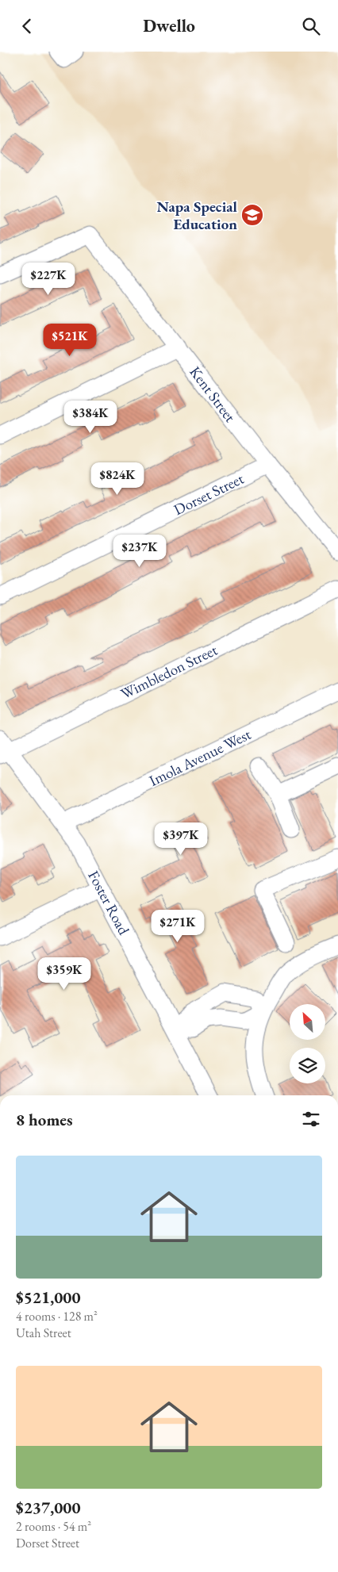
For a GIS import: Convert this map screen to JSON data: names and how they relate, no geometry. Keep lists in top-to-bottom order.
{
  "streets": {
    "street": [
      "Kent Street",
      "Dorset Street",
      "Wimbledon Street",
      "Imola Avenue West",
      "Foster Road"
    ]
  },
  "crossings": [
    ["Kent Street", "Dorset Street"],
    ["Wimbledon Street", "Foster Road"],
    ["Imola Avenue West", "Foster Road"]
  ],
  "places": {
    "school or university": ["Napa Special Education"]
  },
  "north": "top left",
  "page": {
    "header": "Dwello",
    "price": [
      "$227K",
      "$521K",
      "$384K",
      "$824K",
      "$237K",
      "$397K",
      "$271K",
      "$359K"
    ],
    "heading": "8 homes",
    "list": [
      {
        "name": "$521,000",
        "note": "4 rooms · 128 m² · Utah Street"
      },
      {
        "name": "$237,000",
        "note": "2 rooms · 54 m² · Dorset Street"
      }
    ]
  }
}
